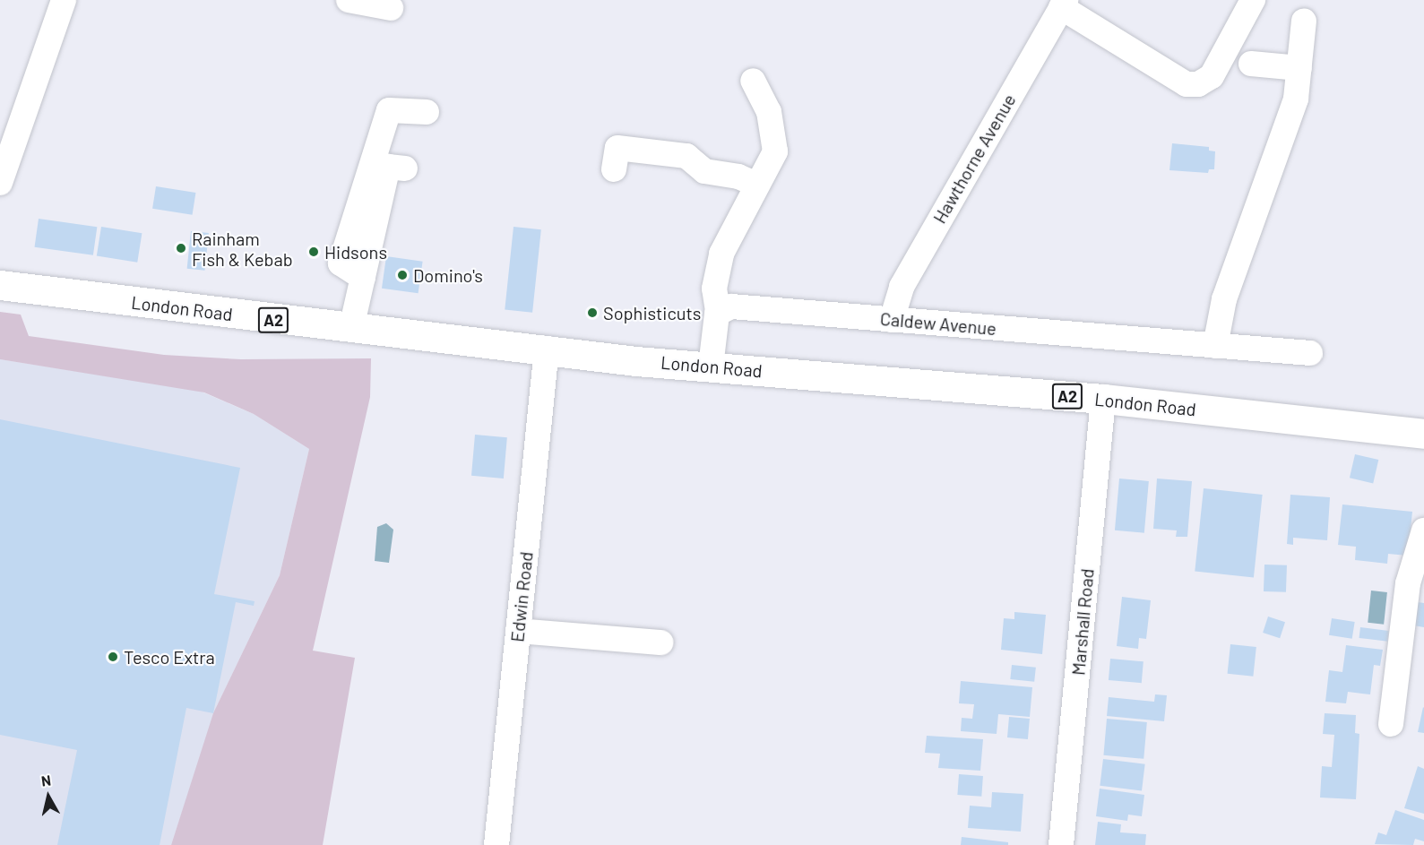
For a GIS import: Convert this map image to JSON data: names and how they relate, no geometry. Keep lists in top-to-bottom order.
{
  "streets": {
    "main road": ["London Road", "A2"],
    "street": [
      "Hawthorne Avenue",
      "Caldew Avenue",
      "Edwin Road",
      "Marshall Road"
    ]
  },
  "crossings": [
    ["Hawthorne Avenue", "Caldew Avenue"],
    ["London Road", "Edwin Road"],
    ["London Road", "Marshall Road"]
  ],
  "places": [
    "Rainham Fish & Kebab",
    "Hidsons",
    "Domino's",
    "Sophisticuts",
    "Tesco Extra"
  ],
  "north": "top"
}
